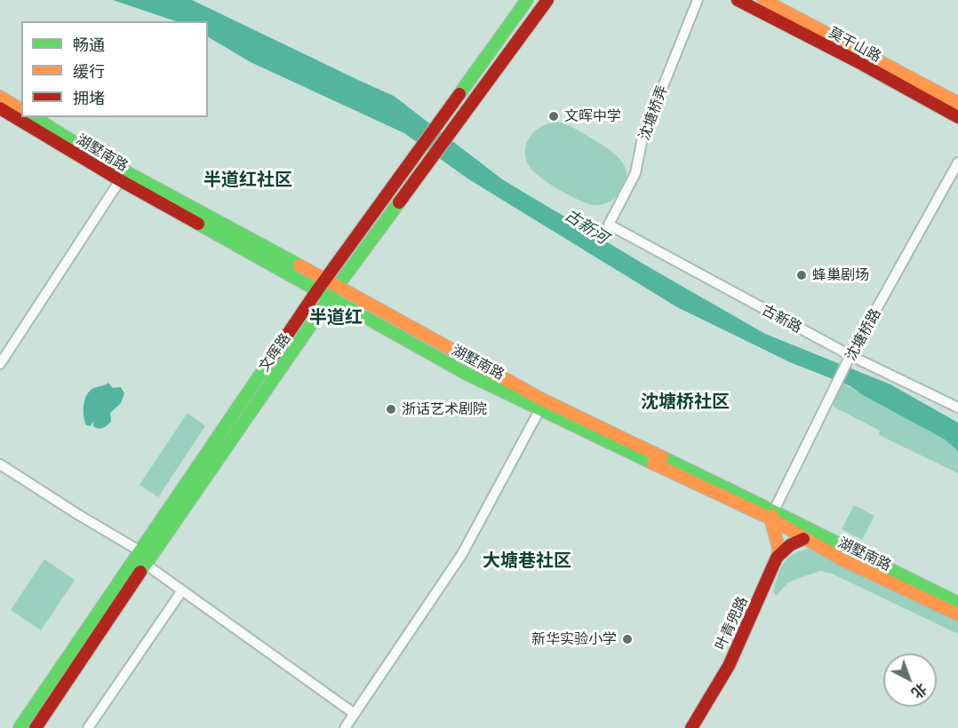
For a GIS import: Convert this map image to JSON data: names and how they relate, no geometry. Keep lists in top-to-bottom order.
{
  "streets": {
    "main road": [
      "莫干山路",
      "湖墅南路",
      "文晖路",
      "叶青兜路"
    ],
    "street": ["沈塘桥弄", "古新路", "沈塘桥路"]
  },
  "crossings": [
    ["沈塘桥弄", "古新路"],
    ["湖墅南路", "沈塘桥路"],
    ["湖墅南路", "文晖路"],
    ["湖墅南路", "叶青兜路"],
    ["古新路", "沈塘桥路"]
  ],
  "districts": [
    "半道红社区",
    "半道红",
    "沈塘桥社区",
    "大塘巷社区"
  ],
  "water": ["古新河"],
  "places": [
    "文晖中学",
    "蜂巢剧场",
    "浙话艺术剧院",
    "新华实验小学"
  ],
  "legend": ["畅通", "缓行", "拥堵"],
  "north": "bottom right"
}
